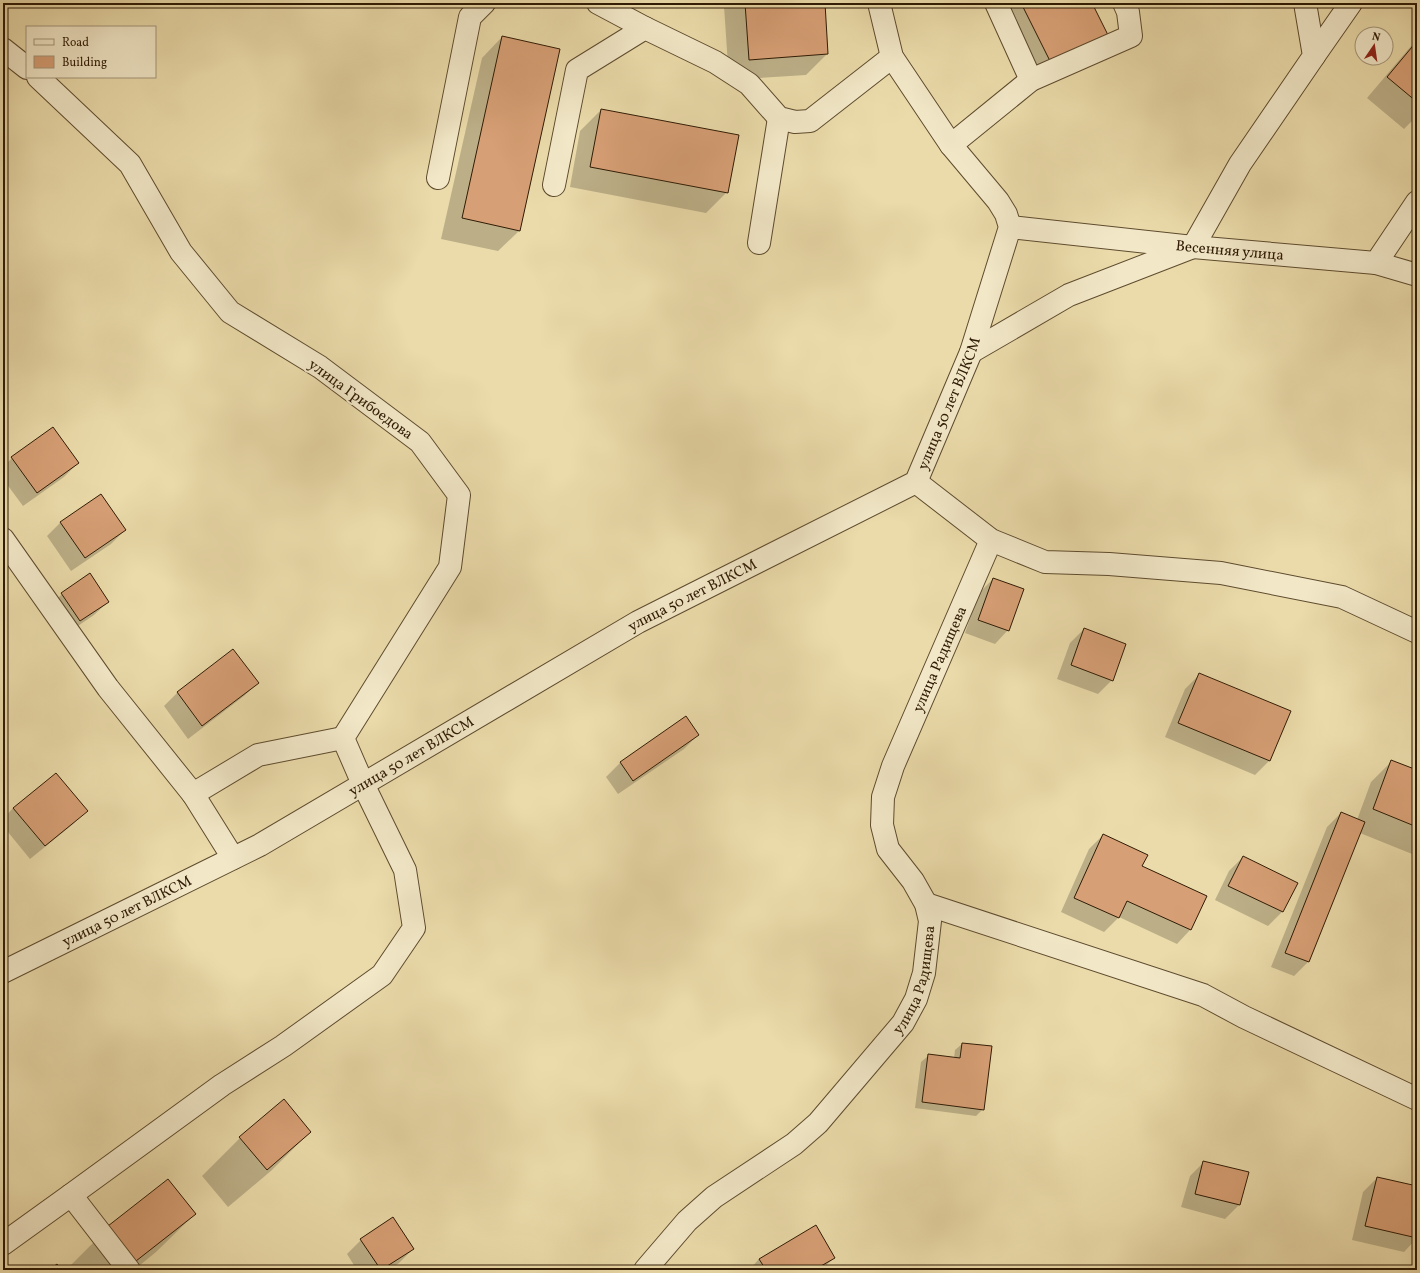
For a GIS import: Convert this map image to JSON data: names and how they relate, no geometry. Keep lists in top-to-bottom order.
{
  "streets": {
    "street": [
      "Весенняя улица",
      "улица Грибоедова",
      "улица 50 лет ВЛКСМ",
      "улица Радищева"
    ]
  },
  "crossings": [
    ["Весенняя улица", "улица 50 лет ВЛКСМ"]
  ],
  "legend": ["Road", "Building"],
  "north": "top"
}
